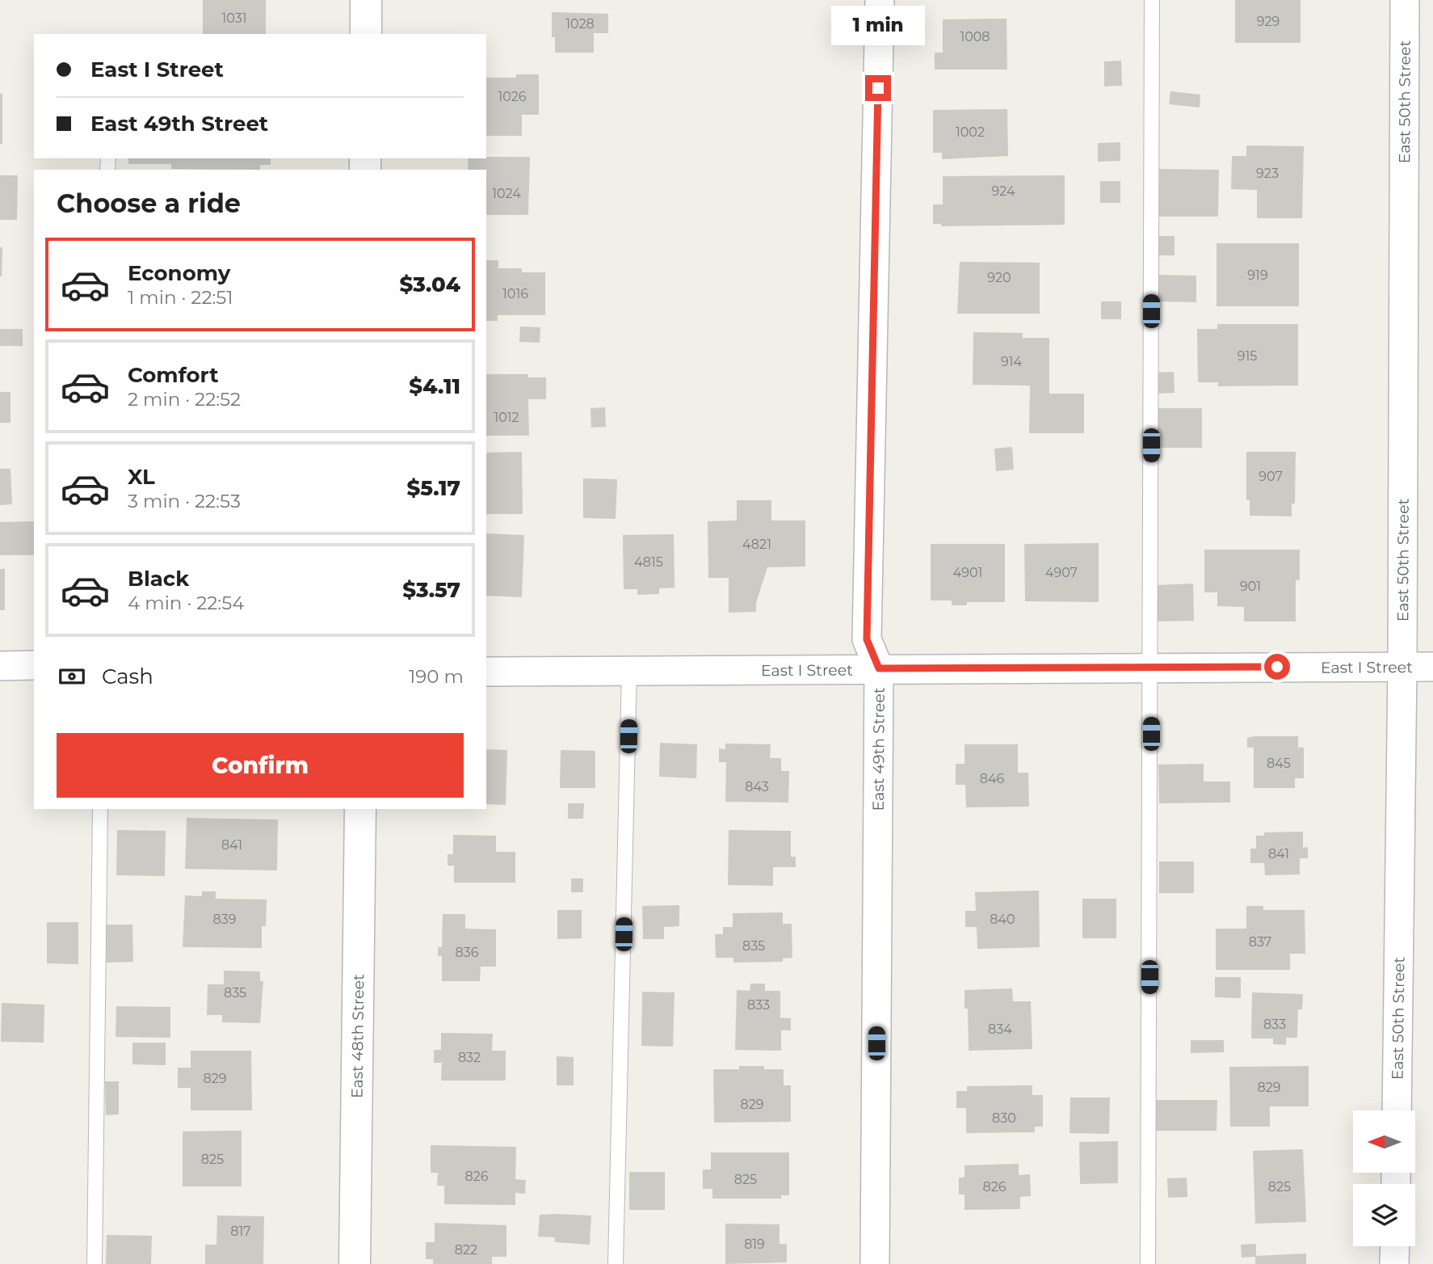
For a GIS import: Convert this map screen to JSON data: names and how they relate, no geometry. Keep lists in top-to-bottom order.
{
  "streets": {
    "street": [
      "East 50th Street",
      "East I Street",
      "East 49th Street",
      "East 48th Street"
    ]
  },
  "crossings": [
    ["East 50th Street", "East I Street"],
    ["East I Street", "East 49th Street"]
  ],
  "house_numbers": [
    "1031",
    "929",
    "1028",
    "1008",
    "1026",
    "1002",
    "923",
    "924",
    "1024",
    "919",
    "920",
    "1016",
    "915",
    "914",
    "1012",
    "907",
    "4821",
    "4815",
    "4901",
    "4907",
    "901",
    "845",
    "846",
    "843",
    "841",
    "841",
    "839",
    "840",
    "837",
    "835",
    "836",
    "835",
    "833",
    "833",
    "834",
    "832",
    "829",
    "829",
    "829",
    "830",
    "825",
    "826",
    "825",
    "826",
    "825",
    "817",
    "819",
    "822"
  ],
  "north": "left",
  "page": {
    "bubble": "1 min",
    "banner": ["East I Street", "East 49th Street"],
    "heading": "Choose a ride",
    "list": [
      {
        "name": "Economy",
        "note": "1 min · 22:51",
        "value": "$3.04"
      },
      {
        "name": "Comfort",
        "note": "2 min · 22:52",
        "value": "$4.11"
      },
      {
        "name": "XL",
        "note": "3 min · 22:53",
        "value": "$5.17"
      },
      {
        "name": "Black",
        "note": "4 min · 22:54",
        "value": "$3.57"
      }
    ],
    "pay": ["Cash", "190 m"],
    "buttons": "Confirm"
  }
}
